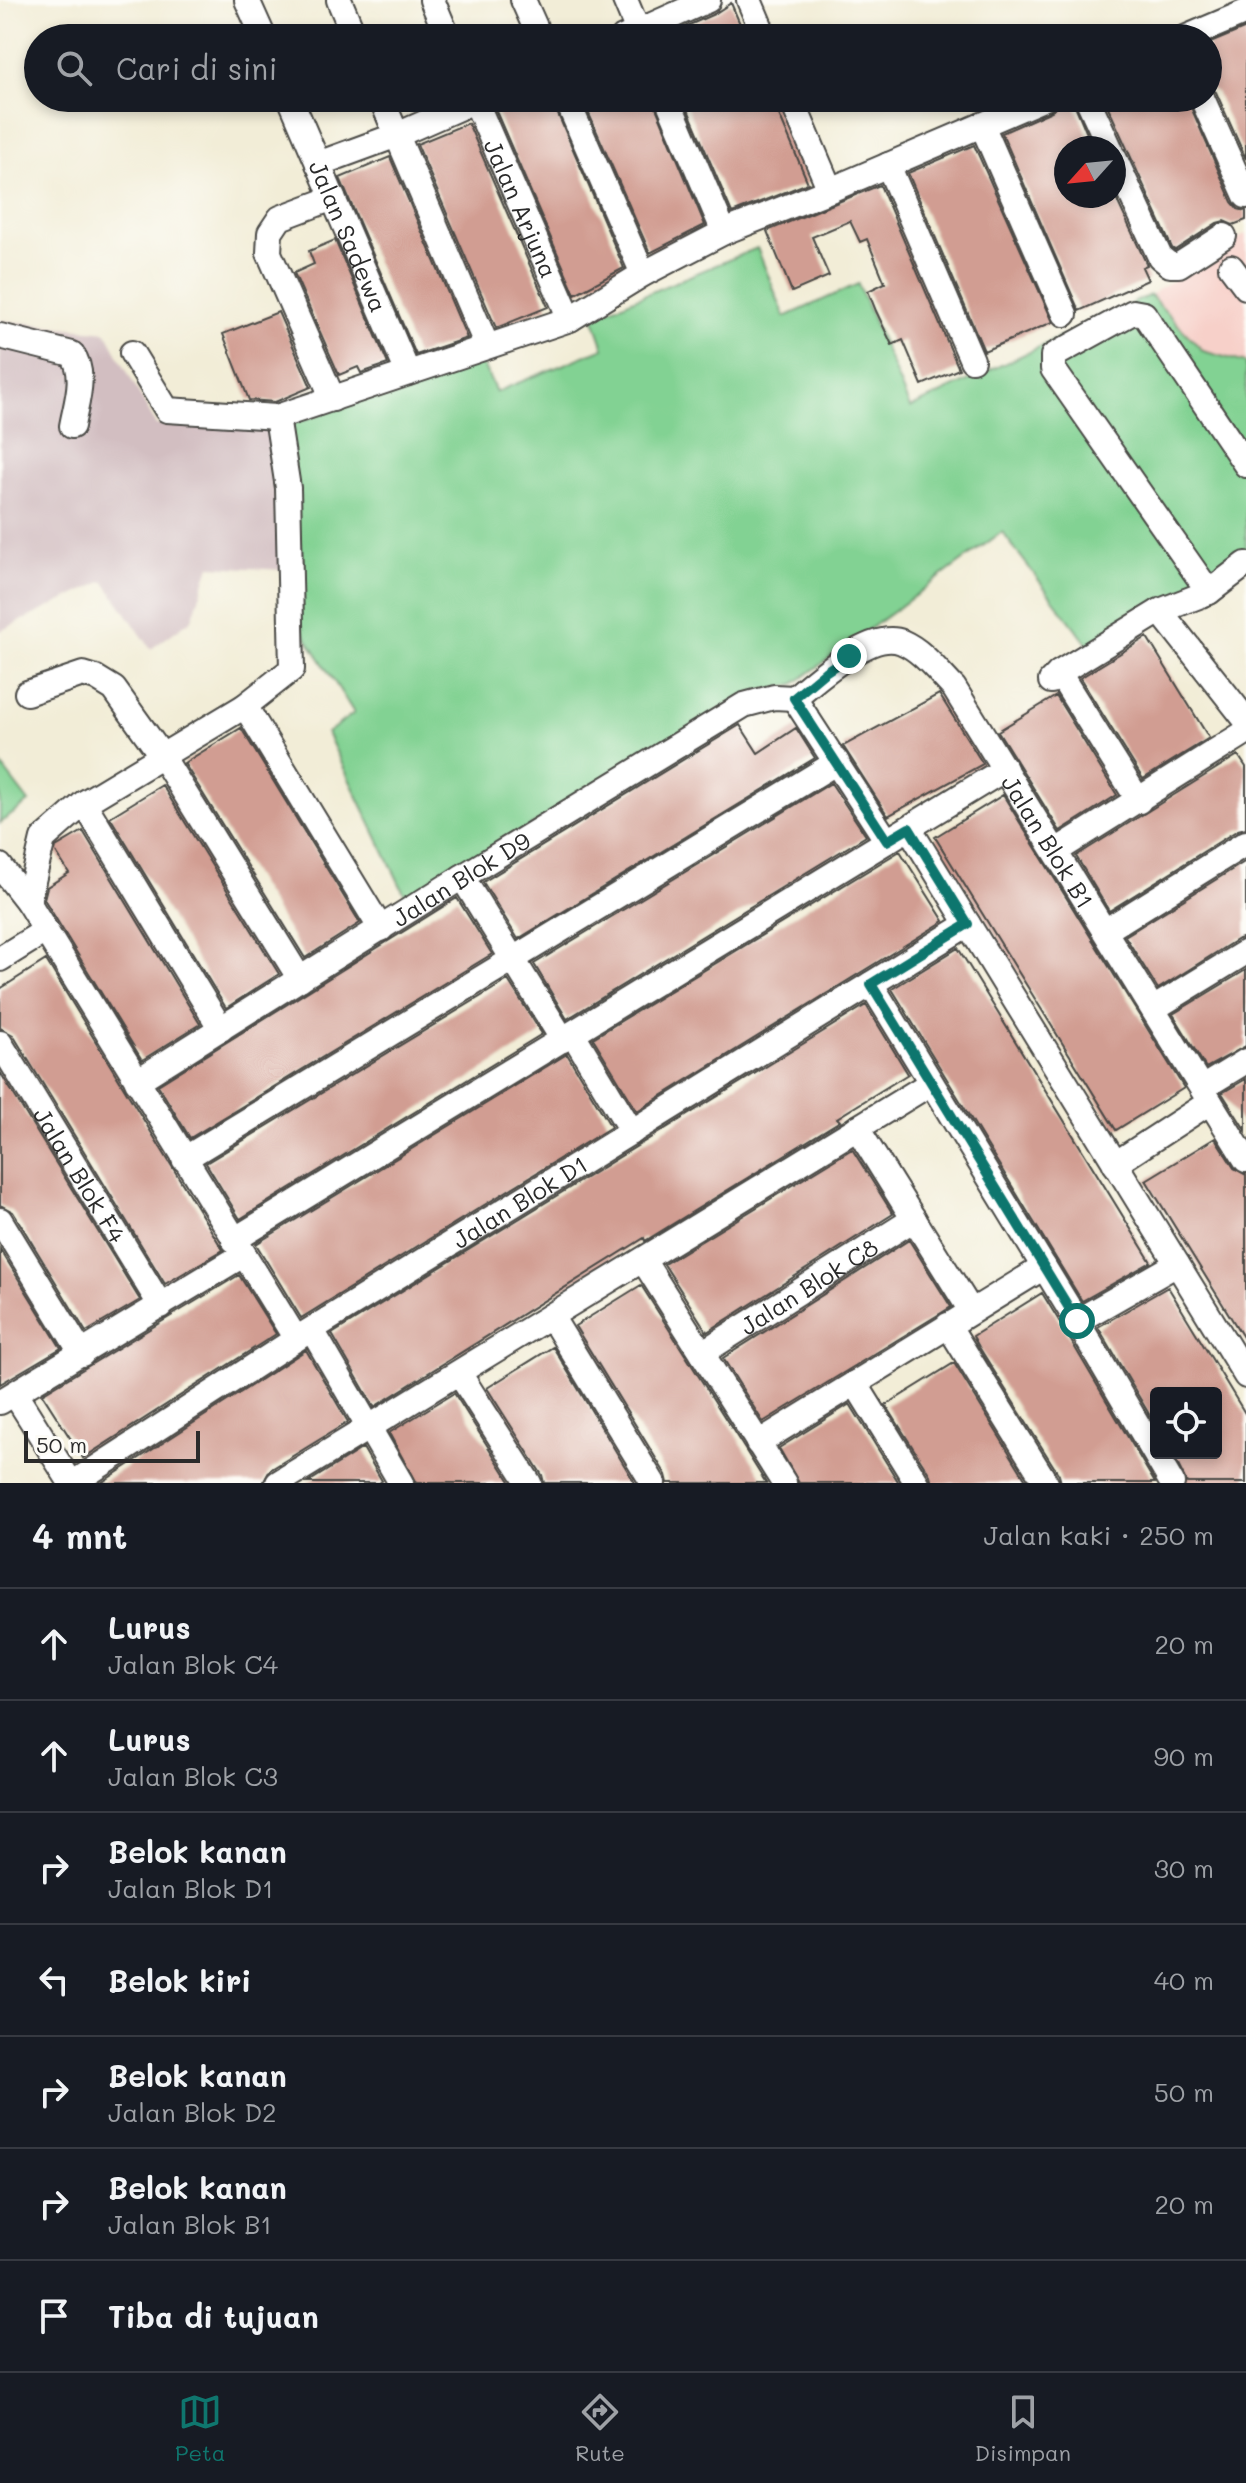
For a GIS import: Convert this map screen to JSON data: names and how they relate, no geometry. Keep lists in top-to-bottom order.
{
  "streets": {
    "street": [
      "Jalan Arjuna",
      "Jalan Sadewa",
      "Jalan Blok B1",
      "Jalan Blok D9",
      "Jalan Blok F4",
      "Jalan Blok D1",
      "Jalan Blok C8"
    ]
  },
  "crossings": [
    ["Jalan Blok B1", "Jalan Blok D9"]
  ],
  "scale_bar": "50 m",
  "north": "bottom left",
  "page": {
    "search": "Cari di sini",
    "scale": "50 m",
    "heading": ["4 mnt", "Jalan kaki · 250 m"],
    "list": [
      ["Lurus", "Jalan Blok C4", "20 m"],
      ["Lurus", "Jalan Blok C3", "90 m"],
      ["Belok kanan", "Jalan Blok D1", "30 m"],
      ["Belok kiri", "40 m"],
      ["Belok kanan", "Jalan Blok D2", "50 m"],
      ["Belok kanan", "Jalan Blok B1", "20 m"],
      "Tiba di tujuan"
    ],
    "nav": ["Peta", "Rute", "Disimpan"]
  }
}
